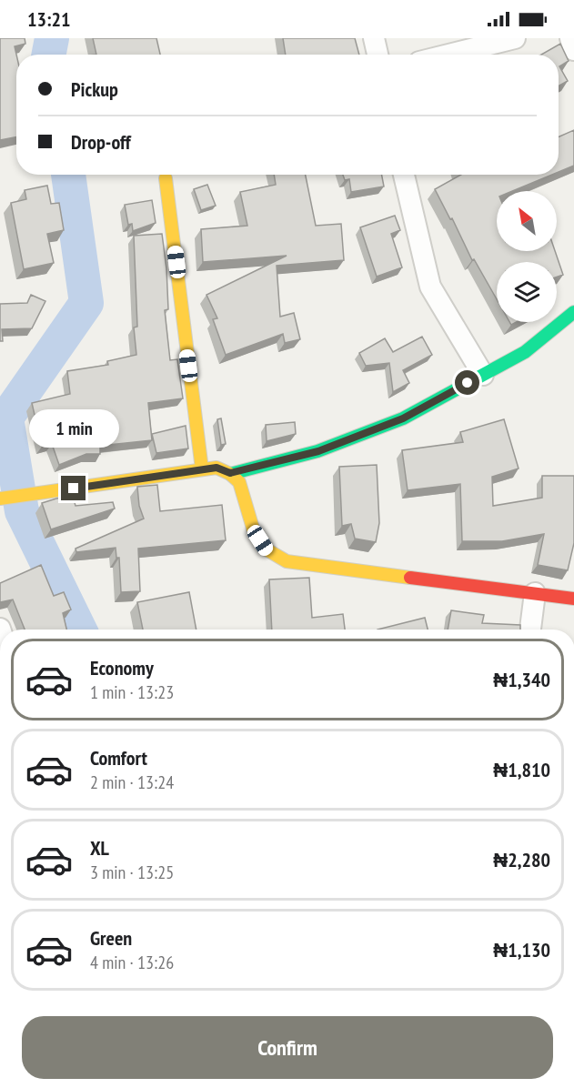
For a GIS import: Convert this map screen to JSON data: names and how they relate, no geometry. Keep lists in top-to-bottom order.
{
  "north": "top left",
  "page": {
    "status": "13:21",
    "banner": ["Pickup", "Drop-off"],
    "bubble": "1 min",
    "list": [
      {
        "name": "Economy",
        "note": "1 min · 13:23",
        "value": "₦1,340"
      },
      {
        "name": "Comfort",
        "note": "2 min · 13:24",
        "value": "₦1,810"
      },
      {
        "name": "XL",
        "note": "3 min · 13:25",
        "value": "₦2,280"
      },
      {
        "name": "Green",
        "note": "4 min · 13:26",
        "value": "₦1,130"
      }
    ],
    "buttons": "Confirm"
  }
}
